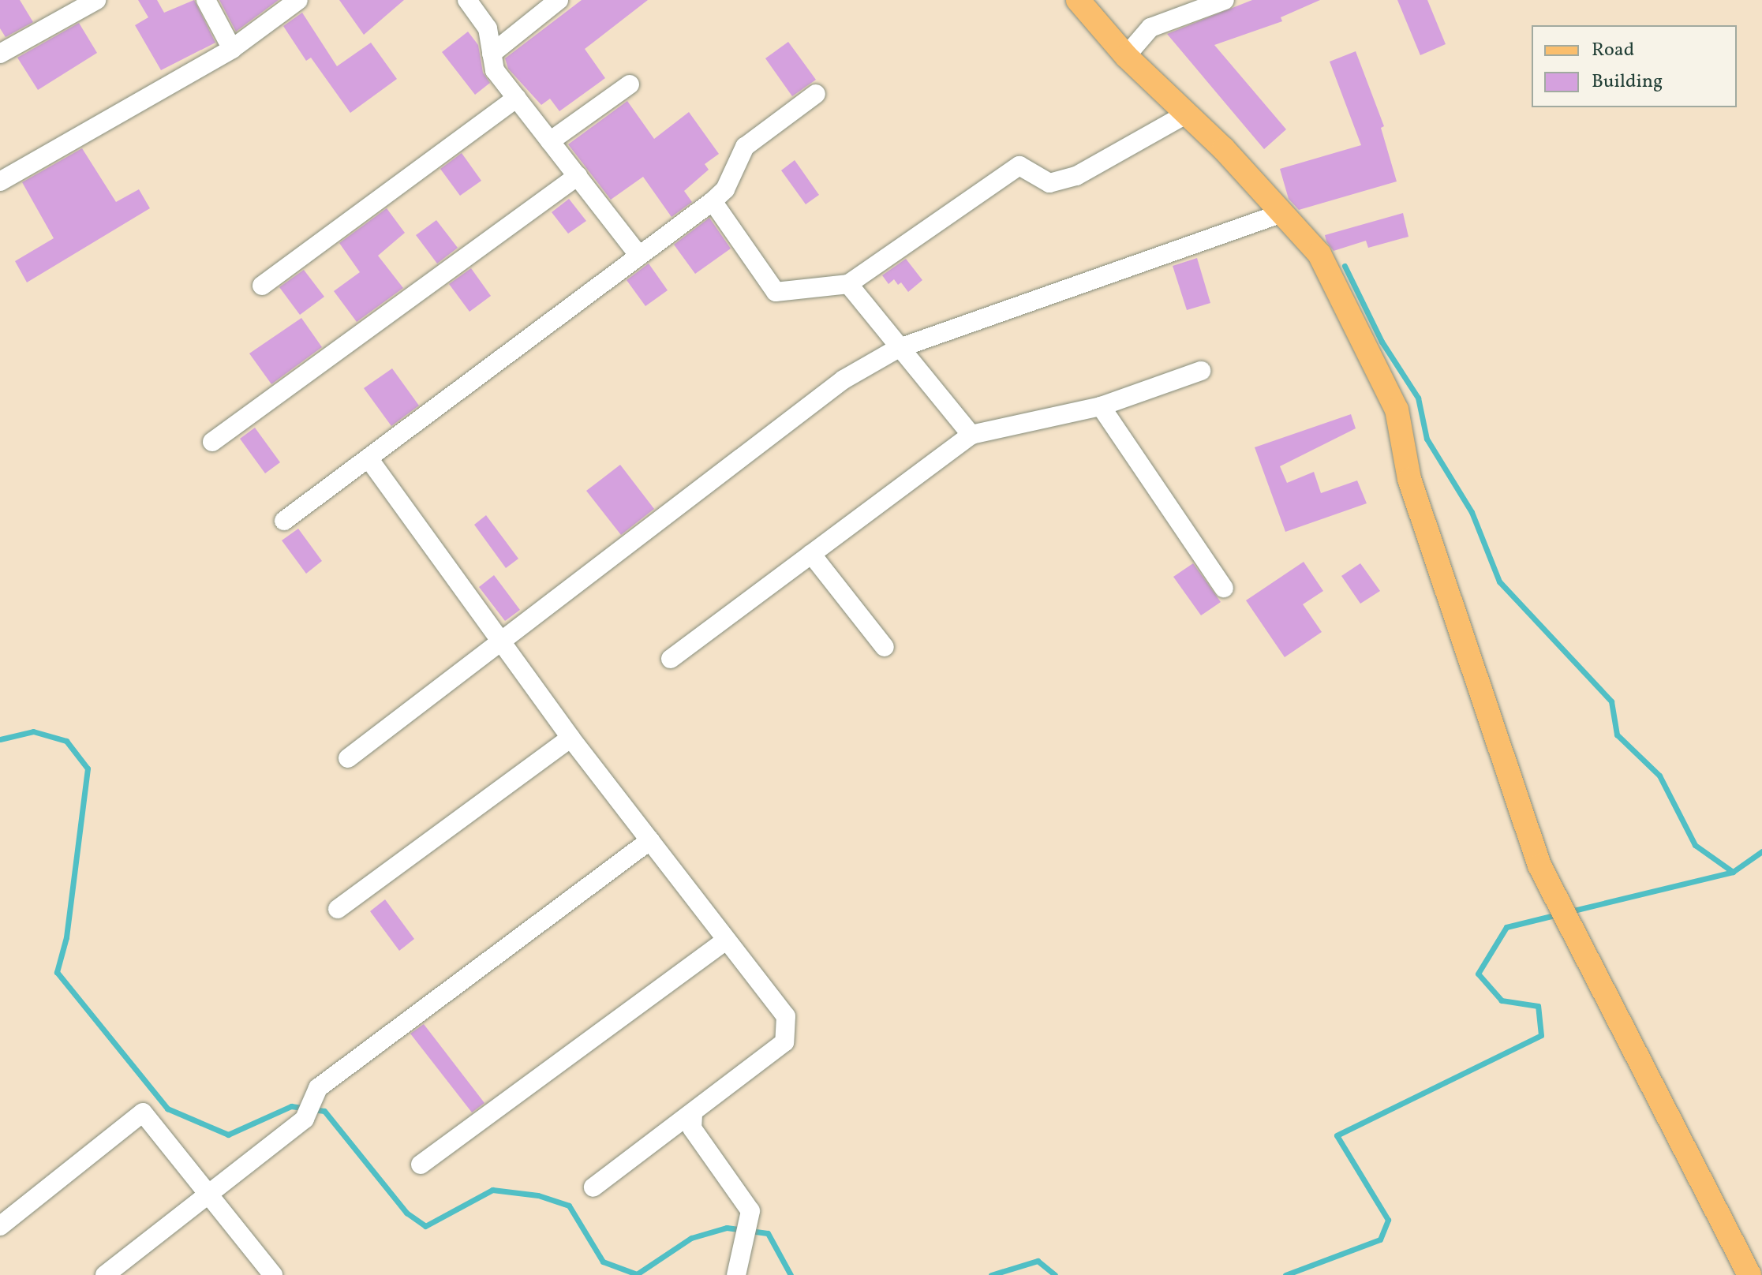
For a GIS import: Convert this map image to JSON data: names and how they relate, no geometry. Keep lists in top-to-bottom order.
{
  "legend": ["Road", "Building"]
}
